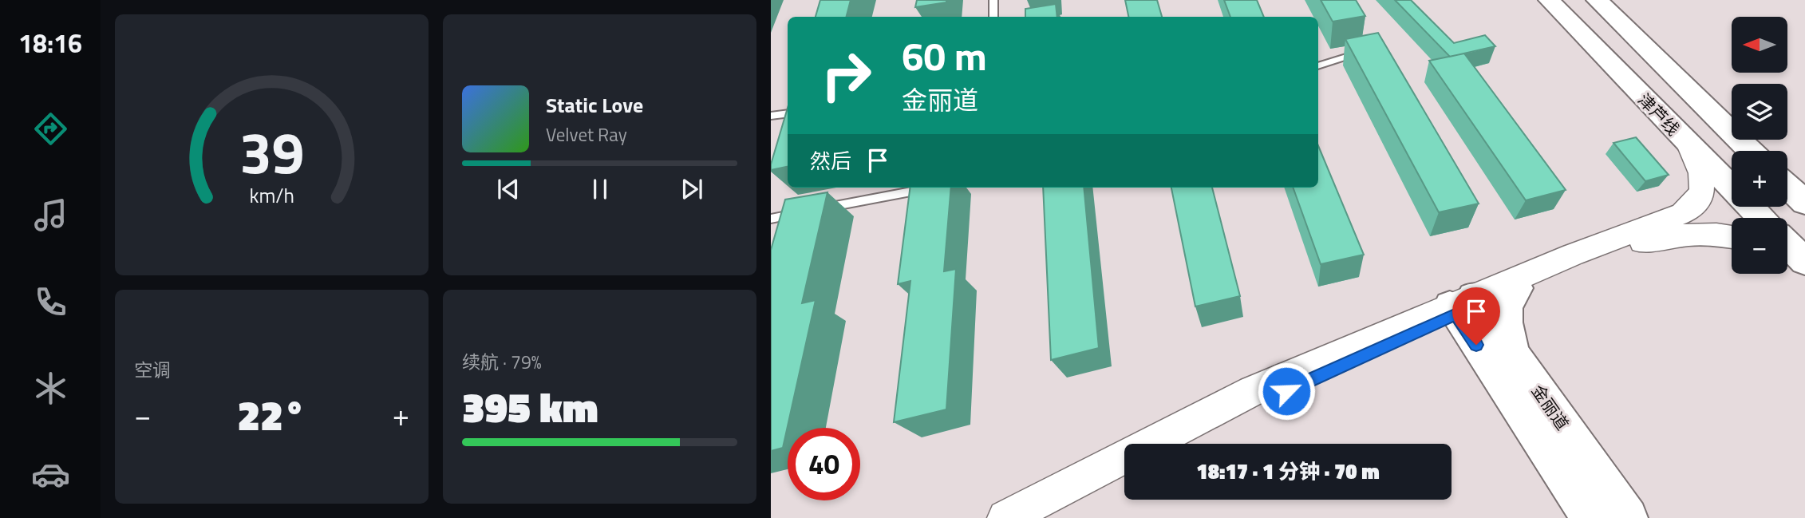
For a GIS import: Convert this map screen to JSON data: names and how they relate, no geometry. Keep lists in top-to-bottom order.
{
  "streets": {
    "main road": ["津芦线", "金丽道"]
  },
  "north": "left",
  "page": {
    "tabs": "18:16",
    "map_buttons": ["+", "−"],
    "turn": ["60 m", "金丽道"],
    "song": ["Static Love", "Velvet Ray"],
    "then": "然后",
    "tile": [
      "空调",
      ["续航 · 79%", "395 km"]
    ],
    "heat": ["−", "22°", "+"],
    "limit": "40",
    "trip": "18:17 · 1 分钟 · 70 m",
    "gauge": ["39", "km/h"]
  }
}
